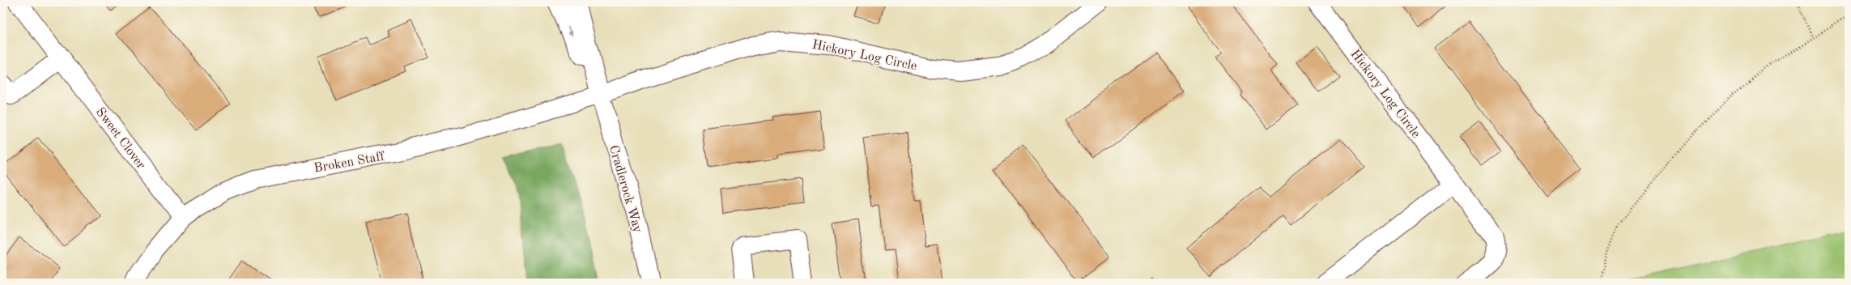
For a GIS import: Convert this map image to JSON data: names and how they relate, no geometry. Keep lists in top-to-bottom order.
{
  "streets": {
    "street": [
      "Hickory Log Circle",
      "Sweet Clover",
      "Broken Staff",
      "Cradlerock Way"
    ]
  },
  "crossings": [
    ["Hickory Log Circle", "Broken Staff"],
    ["Hickory Log Circle", "Cradlerock Way"],
    ["Sweet Clover", "Broken Staff"],
    ["Broken Staff", "Cradlerock Way"]
  ]
}
